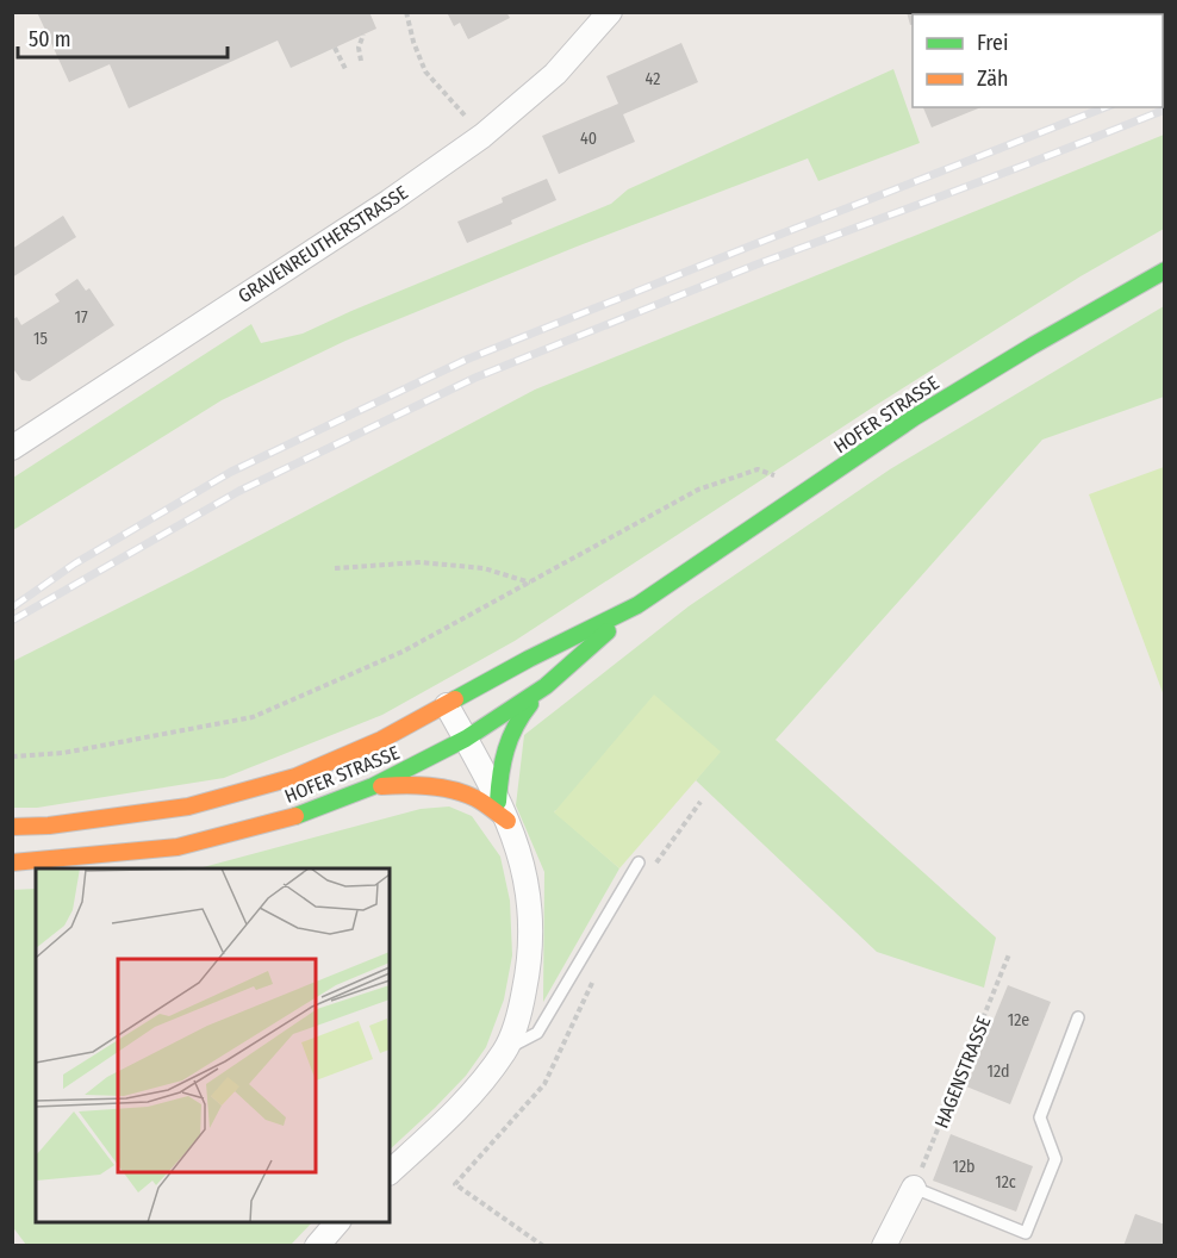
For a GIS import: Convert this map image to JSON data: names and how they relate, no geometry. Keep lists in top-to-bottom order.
{
  "streets": {
    "main road": ["HOFER STRASSE"],
    "street": ["GRAVENREUTHERSTRASSE"],
    "path": ["HAGENSTRASSE"]
  },
  "house_numbers": [
    "42",
    "40",
    "17",
    "15",
    "12e",
    "12d",
    "12b",
    "12c"
  ],
  "legend": ["Frei", "Zäh"],
  "scale_bar": "50 m"
}
